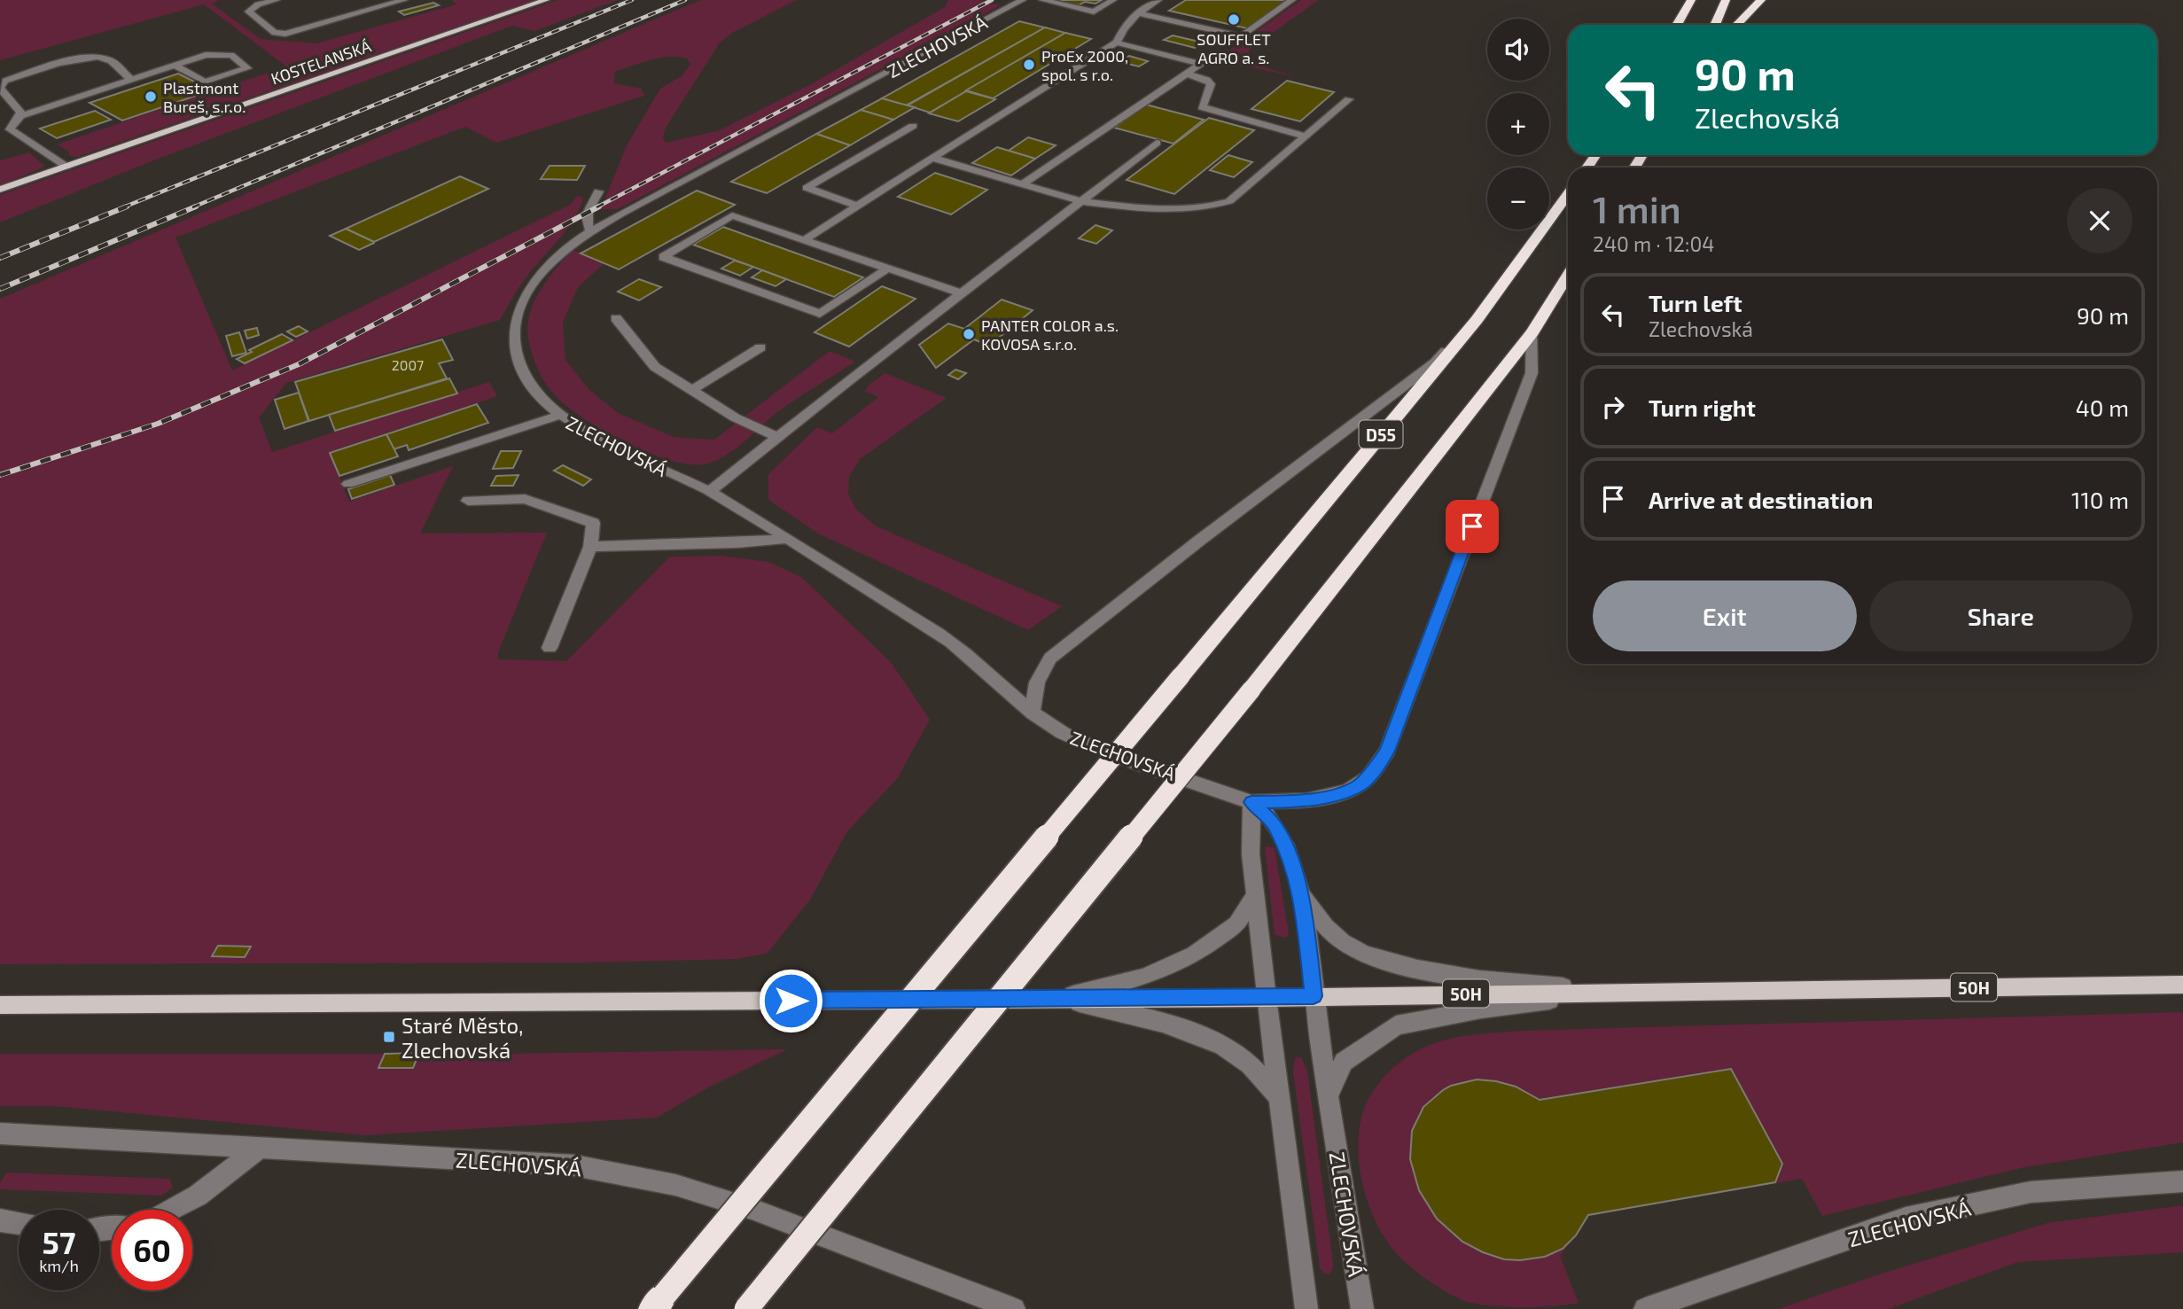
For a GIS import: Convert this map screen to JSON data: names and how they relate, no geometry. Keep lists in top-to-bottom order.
{
  "streets": {
    "highway": ["D55"],
    "main road": ["KOSTELANSKÁ", "50H"],
    "street": ["ZLECHOVSKÁ"]
  },
  "crossings": [
    ["ZLECHOVSKÁ", "50H"]
  ],
  "places": {
    "other": [
      "SOUFFLET AGRO a. s.",
      "ProEx 2000, spol. s r.o.",
      "Plastmont Bureš, s.r.o.",
      "PANTER COLOR a.s. KOVOSA s.r.o."
    ],
    "transit": ["Staré Město, Zlechovská"]
  },
  "house_numbers": ["2007"],
  "page": {
    "map_buttons": ["+", "−"],
    "turn": ["90 m", "Zlechovská"],
    "heading": ["1 min", "240 m · 12:04"],
    "list": [
      {
        "name": "Turn left",
        "note": "Zlechovská",
        "value": "90 m"
      },
      {
        "name": "Turn right",
        "value": "40 m"
      },
      {
        "name": "Arrive at destination",
        "value": "110 m"
      }
    ],
    "buttons": ["Exit", "Share"],
    "speed": "57 km/h",
    "limit": "60"
  }
}
